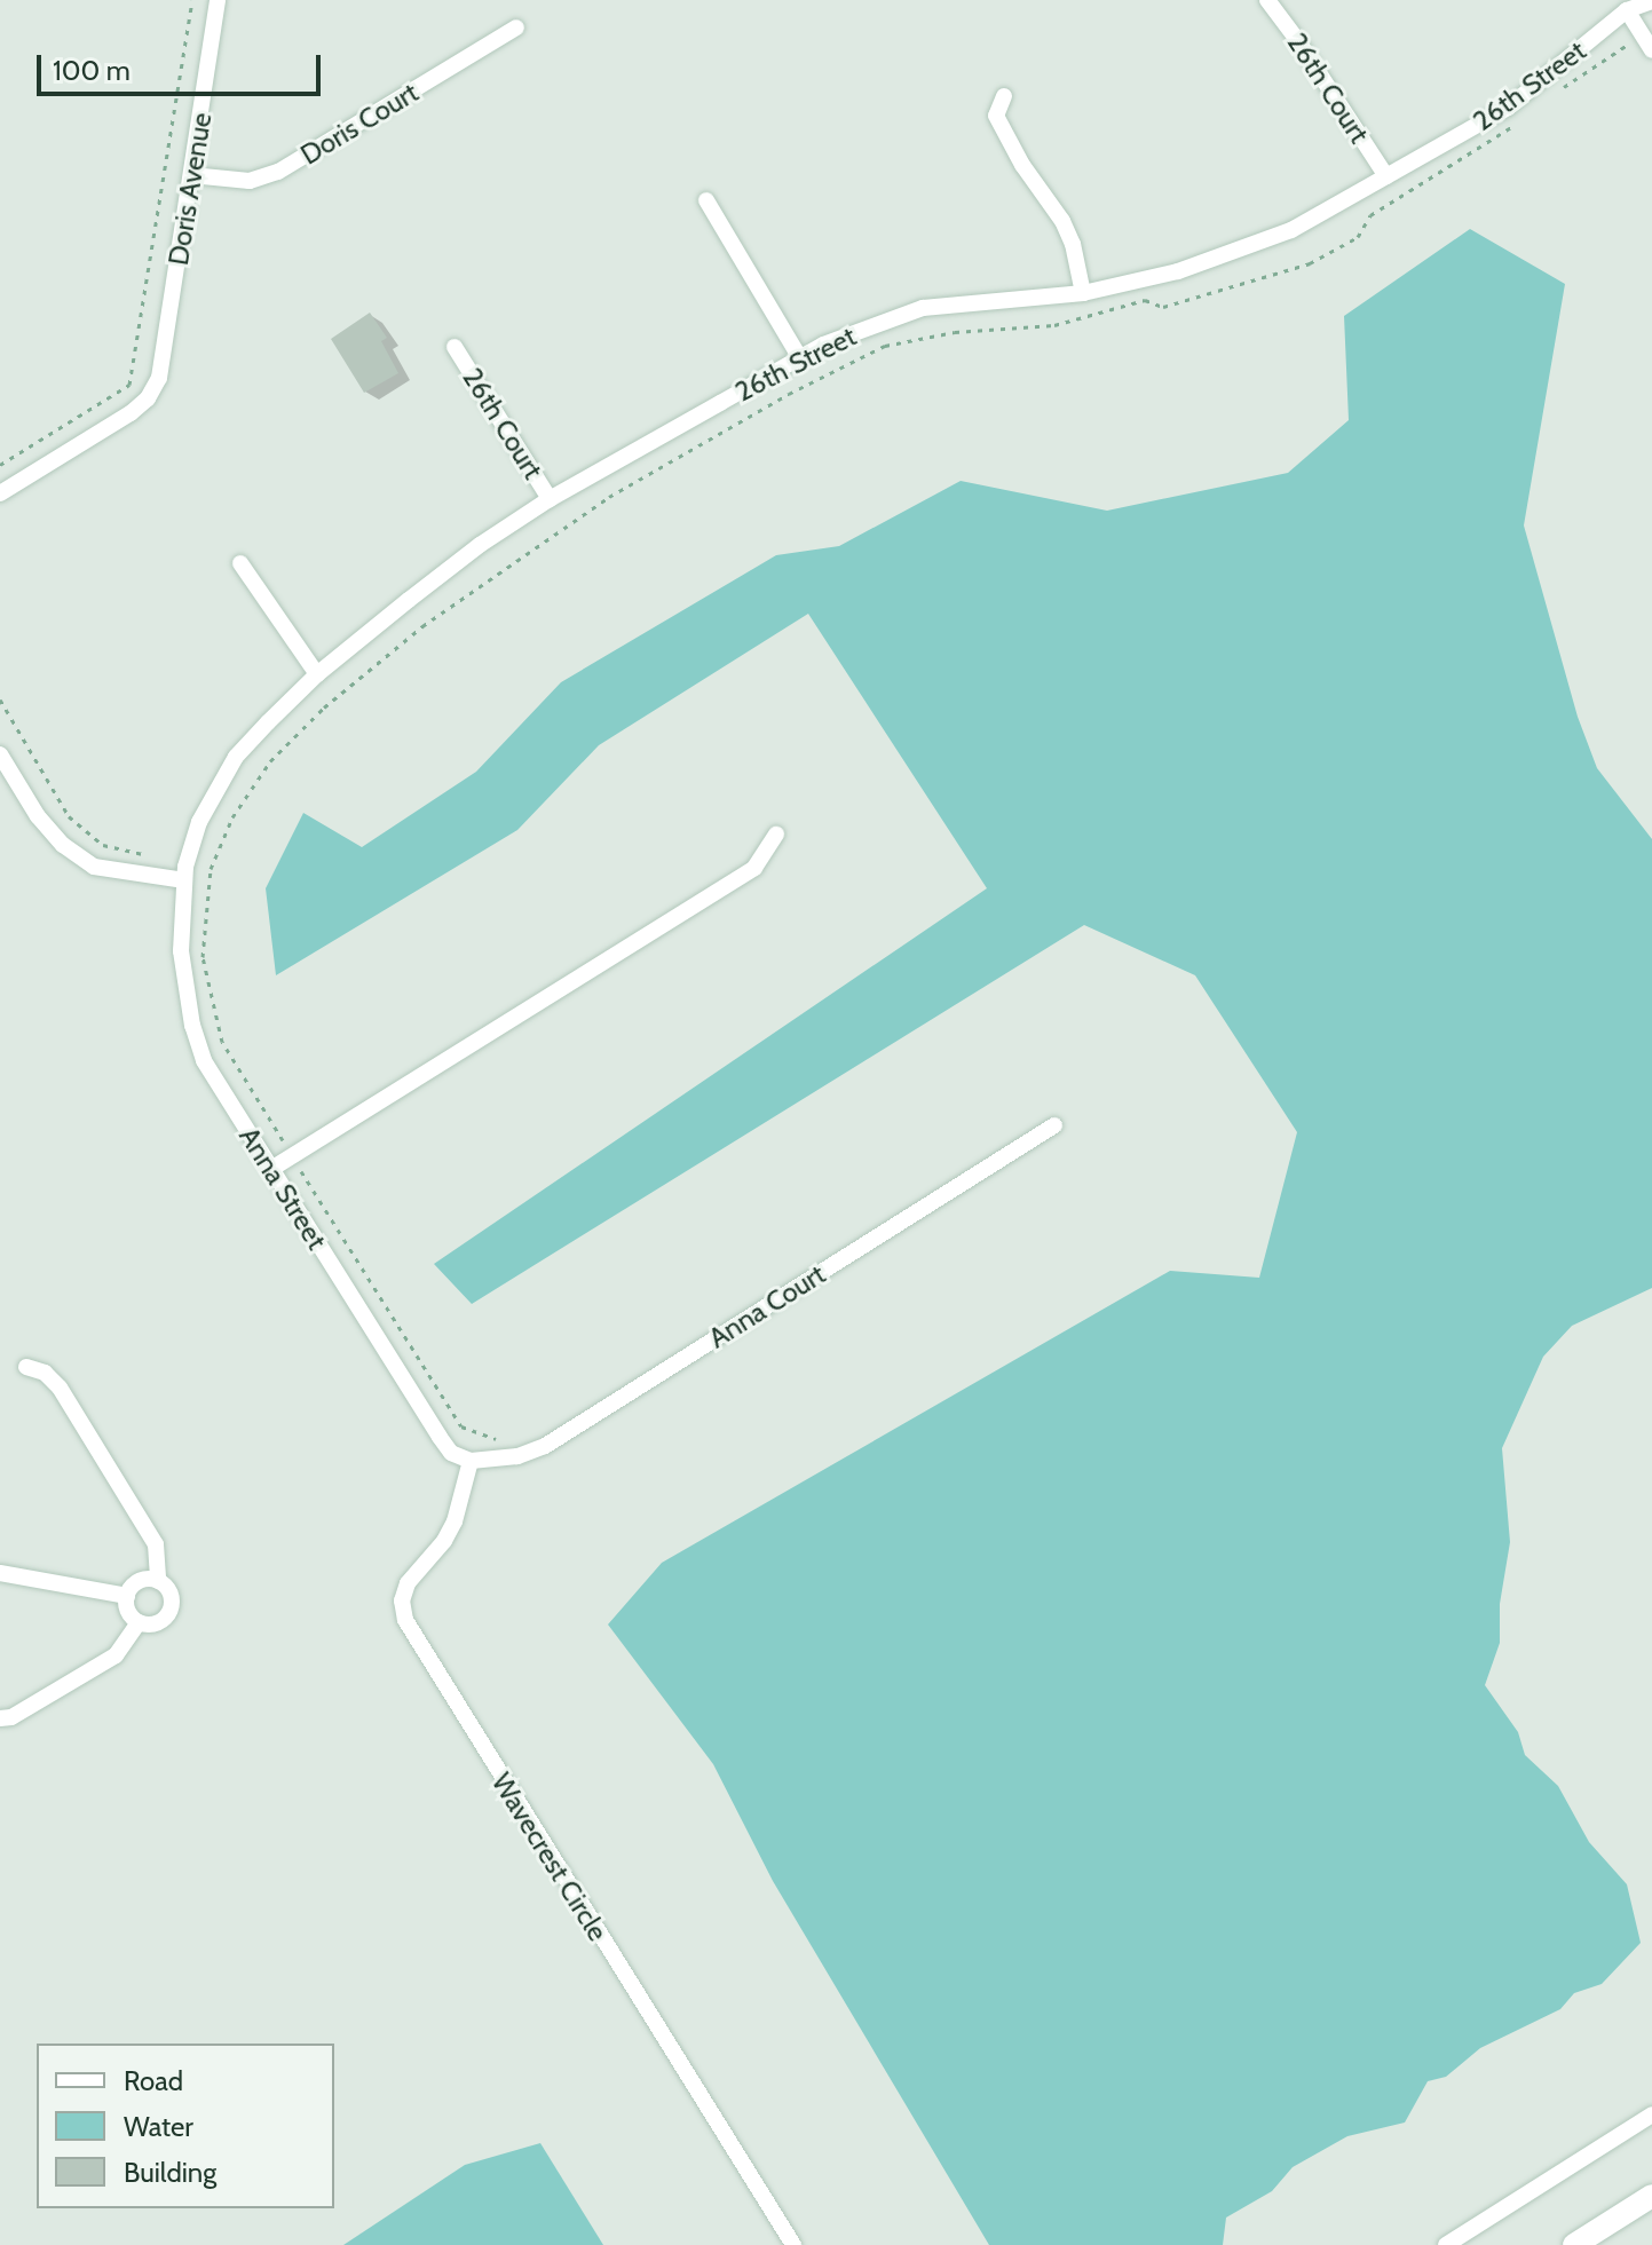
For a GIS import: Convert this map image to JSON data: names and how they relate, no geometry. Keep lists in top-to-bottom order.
{
  "streets": {
    "street": [
      "26th Street",
      "26th Court",
      "Doris Court",
      "Doris Avenue",
      "Anna Street",
      "Anna Court",
      "Wavecrest Circle"
    ]
  },
  "crossings": [
    ["26th Street", "26th Court"],
    ["26th Street", "Anna Street"],
    ["Doris Court", "Doris Avenue"],
    ["Anna Street", "Anna Court"],
    ["Anna Street", "Wavecrest Circle"],
    ["Anna Court", "Wavecrest Circle"]
  ],
  "legend": ["Road", "Water", "Building"],
  "scale_bar": "100 m"
}
